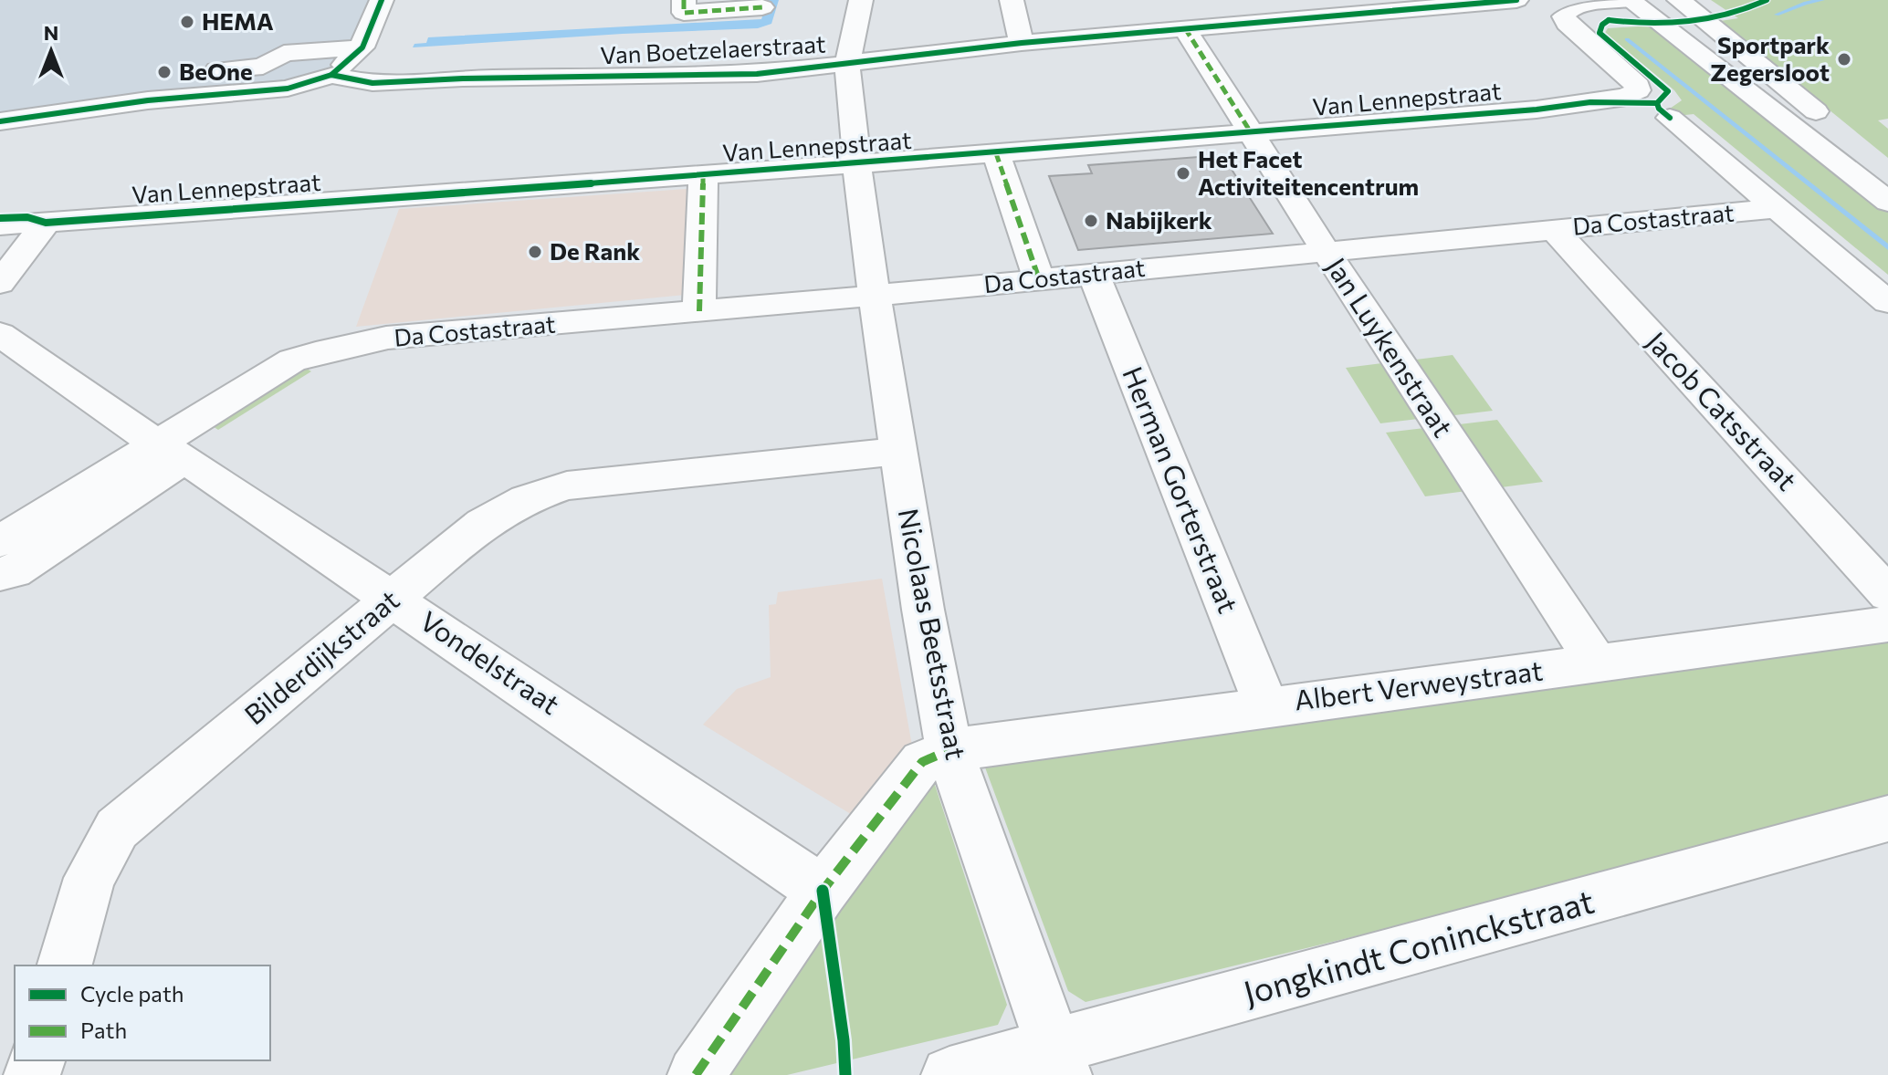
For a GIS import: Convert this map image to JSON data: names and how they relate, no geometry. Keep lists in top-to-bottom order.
{
  "streets": {
    "street": [
      "Van Boetzelaerstraat",
      "Van Lennepstraat",
      "Da Costastraat",
      "Jan Luykenstraat",
      "Jacob Catsstraat",
      "Herman Gorterstraat",
      "Nicolaas Beetsstraat",
      "Bilderdijkstraat",
      "Vondelstraat",
      "Albert Verweystraat",
      "Jongkindt Coninckstraat"
    ]
  },
  "crossings": [
    ["Van Boetzelaerstraat", "Jan Luykenstraat"],
    ["Van Lennepstraat", "Jan Luykenstraat"],
    ["Van Lennepstraat", "Nicolaas Beetsstraat"],
    ["Da Costastraat", "Jan Luykenstraat"],
    ["Da Costastraat", "Jacob Catsstraat"],
    ["Da Costastraat", "Herman Gorterstraat"],
    ["Da Costastraat", "Nicolaas Beetsstraat"],
    ["Da Costastraat", "Vondelstraat"],
    ["Jan Luykenstraat", "Albert Verweystraat"],
    ["Herman Gorterstraat", "Albert Verweystraat"],
    ["Nicolaas Beetsstraat", "Bilderdijkstraat"],
    ["Nicolaas Beetsstraat", "Albert Verweystraat"],
    ["Nicolaas Beetsstraat", "Jongkindt Coninckstraat"],
    ["Bilderdijkstraat", "Vondelstraat"]
  ],
  "places": [
    "HEMA",
    "Sportpark Zegersloot",
    "BeOne",
    "Het Facet Activiteitencentrum",
    "Nabijkerk",
    "De Rank"
  ],
  "legend": ["Cycle path", "Path"],
  "north": "top"
}
